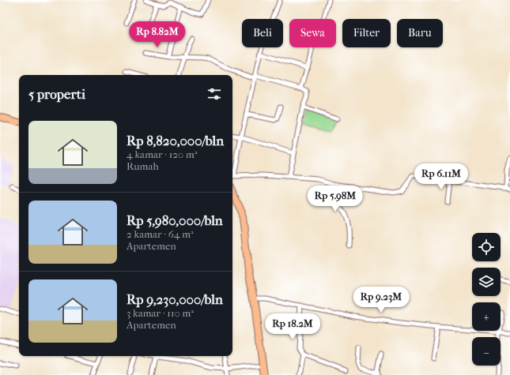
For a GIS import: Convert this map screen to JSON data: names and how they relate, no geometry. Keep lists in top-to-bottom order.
{
  "page": {
    "chip": [
      "Beli",
      "Sewa",
      "Filter",
      "Baru"
    ],
    "price": [
      "Rp 8.82M",
      "Rp 6.11M",
      "Rp 5.98M",
      "Rp 9.23M",
      "Rp 18.2M"
    ],
    "heading": "5 properti",
    "list": [
      {
        "name": "Rp 8,820,000/bln",
        "note": "4 kamar · 120 m² · Rumah"
      },
      {
        "name": "Rp 5,980,000/bln",
        "note": "2 kamar · 64 m² · Apartemen"
      },
      {
        "name": "Rp 9,230,000/bln",
        "note": "3 kamar · 110 m² · Apartemen"
      }
    ],
    "map_buttons": ["+", "−"]
  }
}
